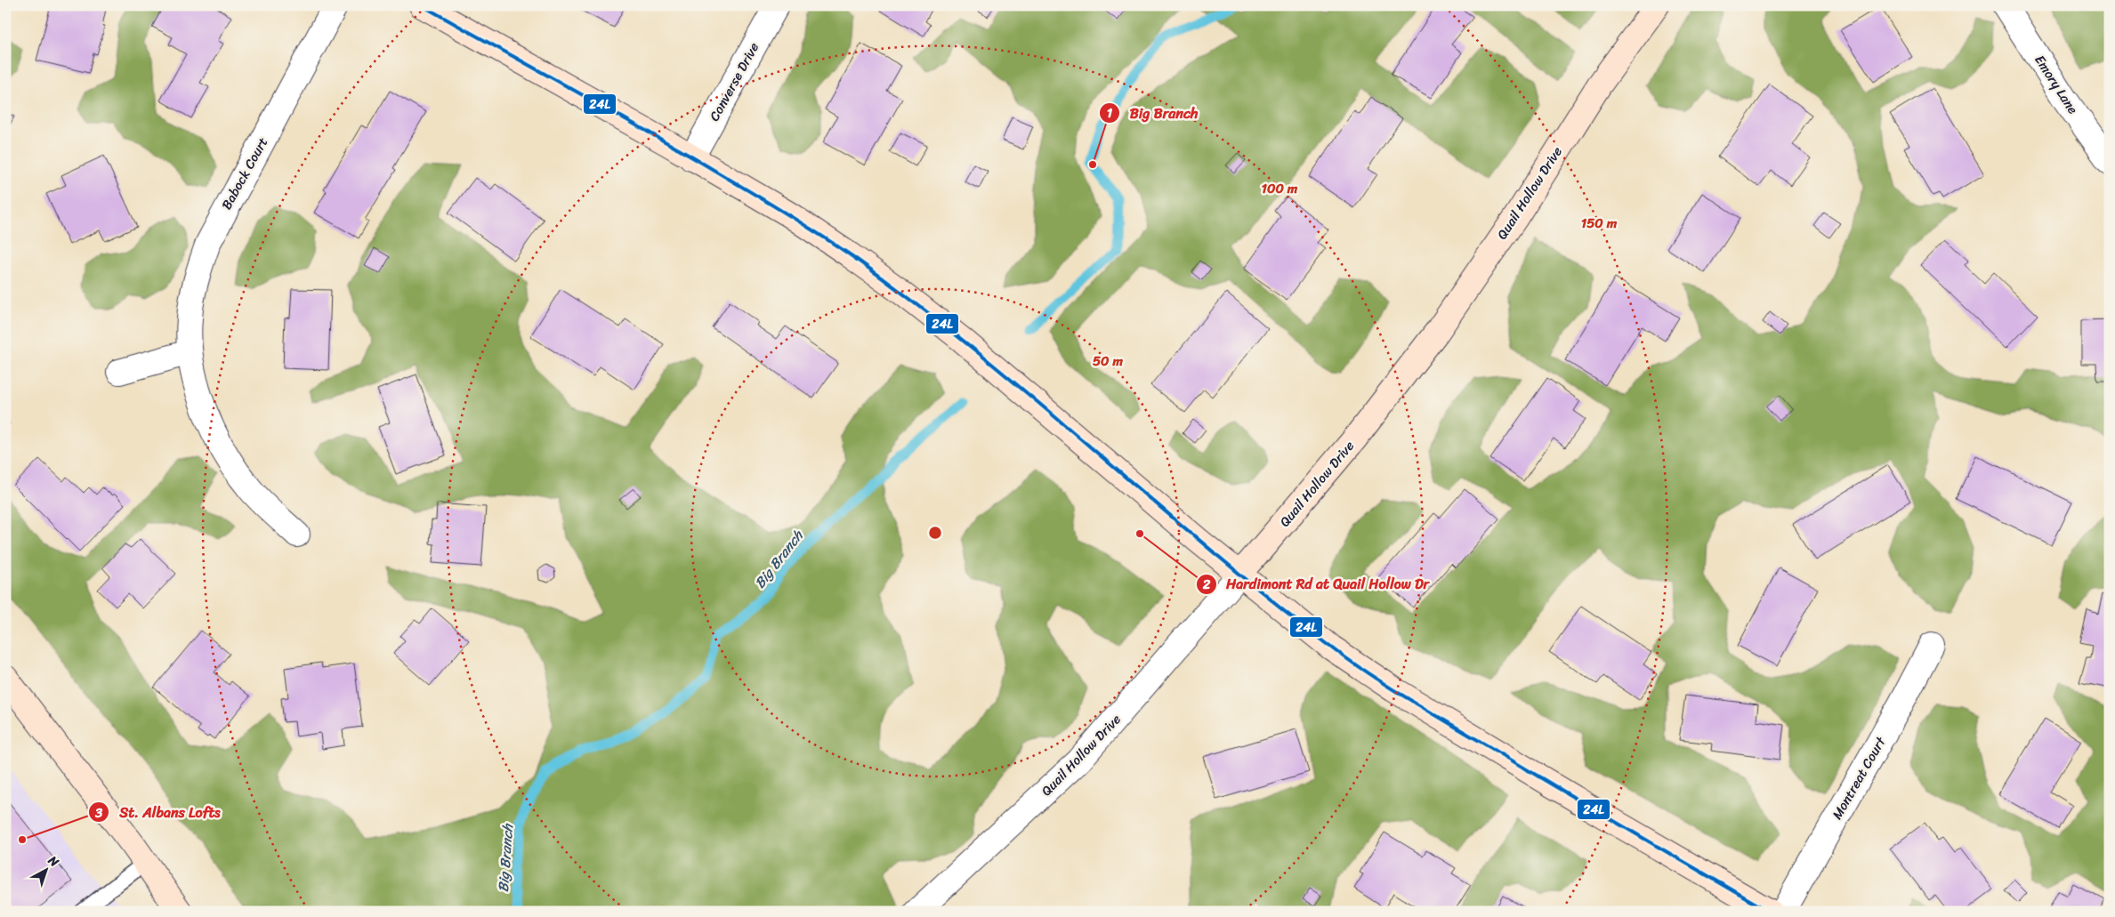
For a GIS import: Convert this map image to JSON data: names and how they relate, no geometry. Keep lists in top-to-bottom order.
{
  "streets": {
    "street": [
      "Converse Drive",
      "Emory Lane",
      "Babock Court",
      "Quail Hollow Drive",
      "Montreat Court"
    ]
  },
  "water": ["Big Branch"],
  "places": ["Big Branch", "Hardimont Rd at Quail Hollow Dr", "St. Albans Lofts"],
  "lines": ["transit line 24L"],
  "north": "top right",
  "rings": ["100 m", "150 m", "50 m"]
}
